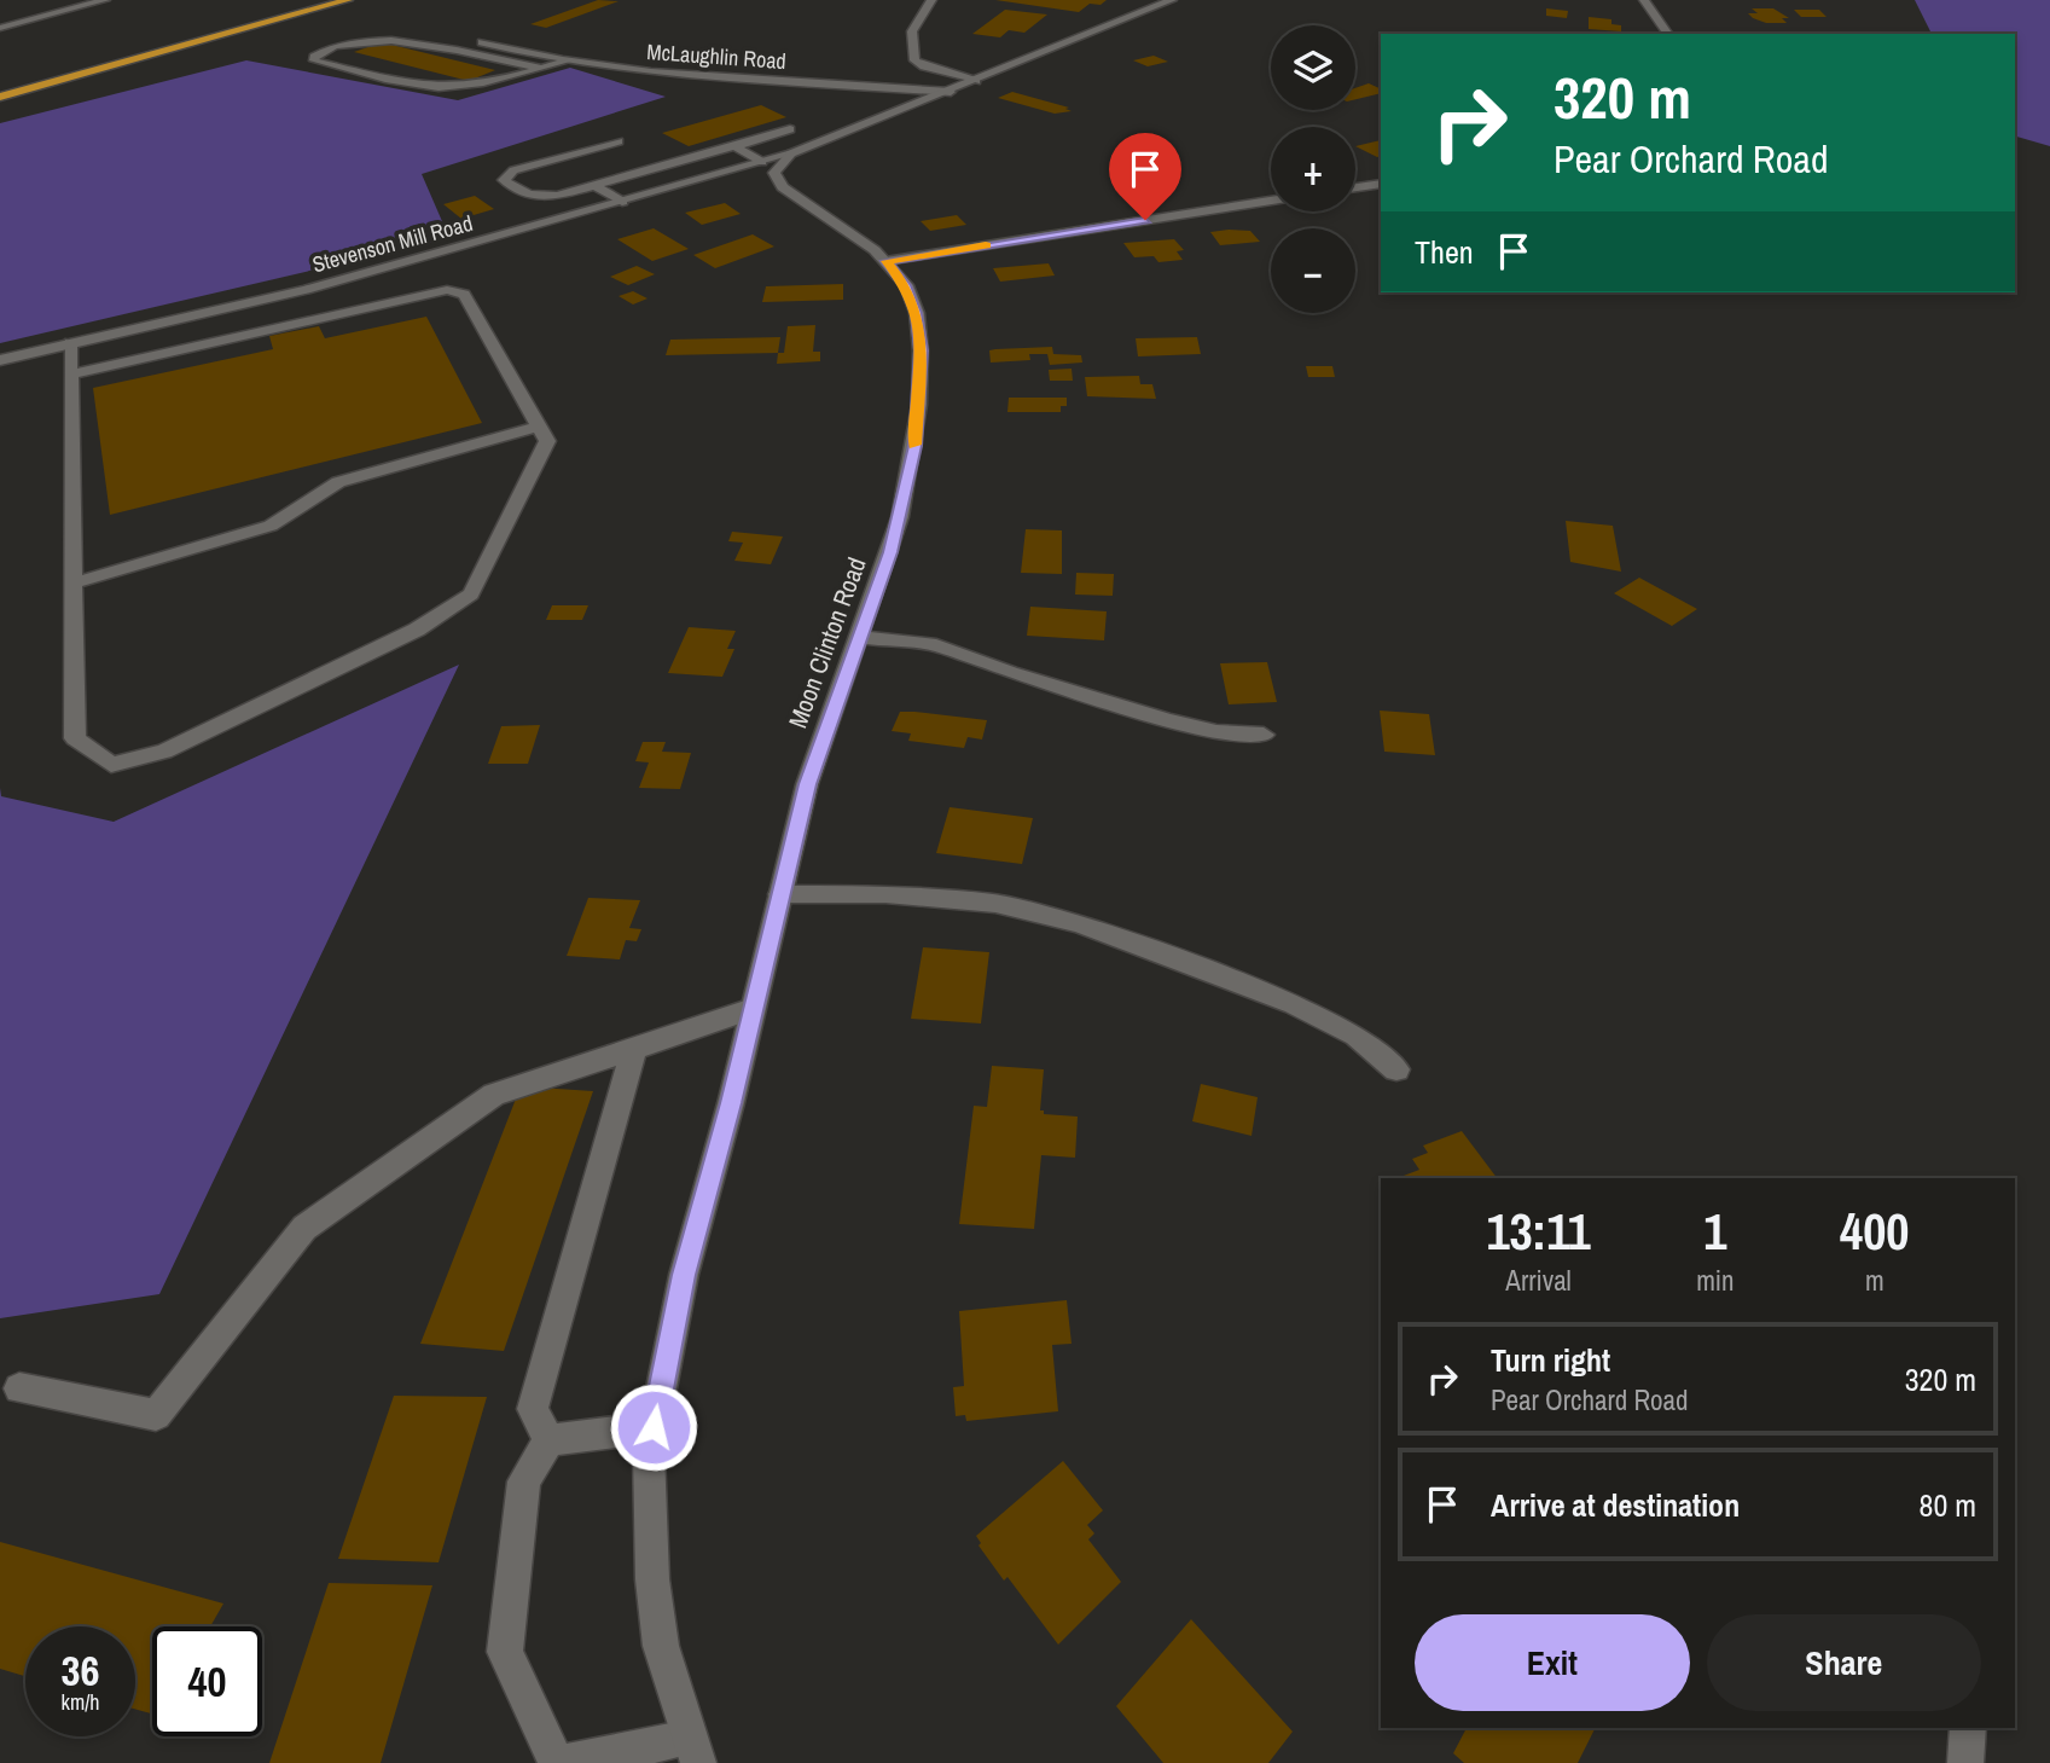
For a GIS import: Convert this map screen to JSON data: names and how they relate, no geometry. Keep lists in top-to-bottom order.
{
  "streets": {
    "street": ["McLaughlin Road", "Stevenson Mill Road", "Moon Clinton Road"]
  },
  "crossings": [
    ["Stevenson Mill Road", "Moon Clinton Road"]
  ],
  "page": {
    "map_buttons": ["+", "−"],
    "turn": ["320 m", "Pear Orchard Road"],
    "then": "Then",
    "eta": [
      "13:11",
      "Arrival",
      "1",
      "min",
      "400",
      "m"
    ],
    "list": [
      {
        "name": "Turn right",
        "note": "Pear Orchard Road",
        "value": "320 m"
      },
      {
        "name": "Arrive at destination",
        "value": "80 m"
      }
    ],
    "buttons": ["Exit", "Share"],
    "speed": "36 km/h",
    "limit": "40"
  }
}
